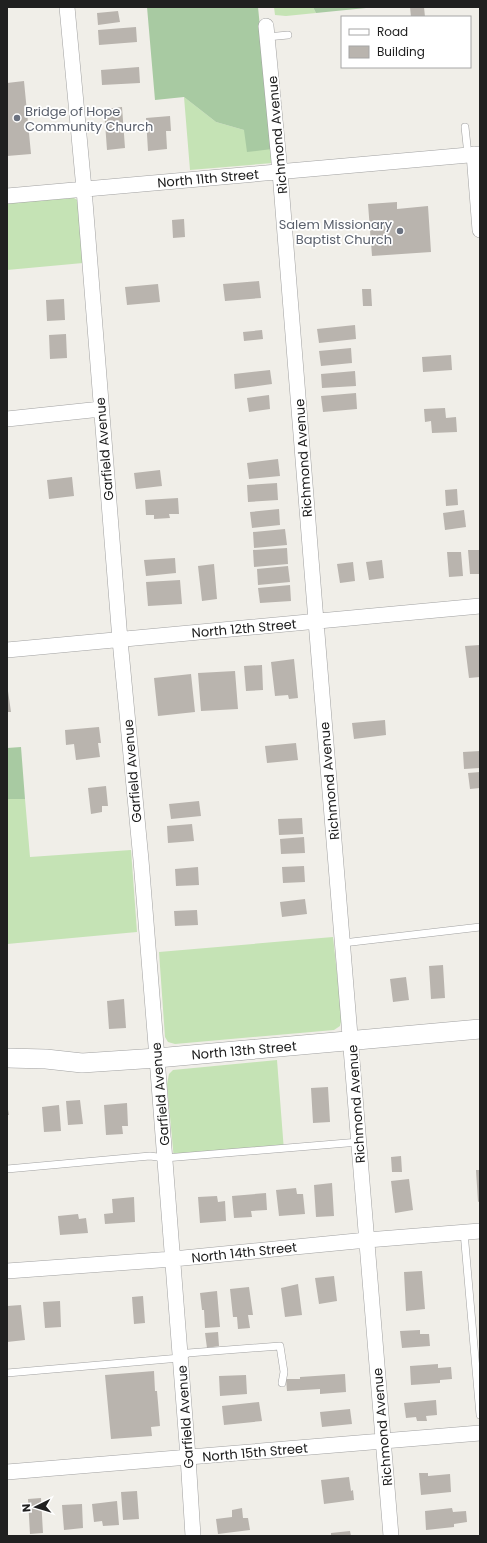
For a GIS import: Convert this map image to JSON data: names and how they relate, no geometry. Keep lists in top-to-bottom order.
{
  "streets": {
    "street": [
      "Richmond Avenue",
      "North 11th Street",
      "Garfield Avenue",
      "North 12th Street",
      "North 13th Street",
      "North 14th Street",
      "North 15th Street"
    ]
  },
  "crossings": [
    ["Richmond Avenue", "North 11th Street"],
    ["Richmond Avenue", "North 12th Street"],
    ["Richmond Avenue", "North 13th Street"],
    ["Richmond Avenue", "North 14th Street"],
    ["Richmond Avenue", "North 15th Street"],
    ["North 11th Street", "Garfield Avenue"],
    ["Garfield Avenue", "North 12th Street"],
    ["Garfield Avenue", "North 13th Street"],
    ["Garfield Avenue", "North 14th Street"],
    ["Garfield Avenue", "North 15th Street"]
  ],
  "places": ["Bridge of Hope Community Church", "Salem Missionary Baptist Church"],
  "legend": ["Road", "Building"],
  "north": "left"
}
